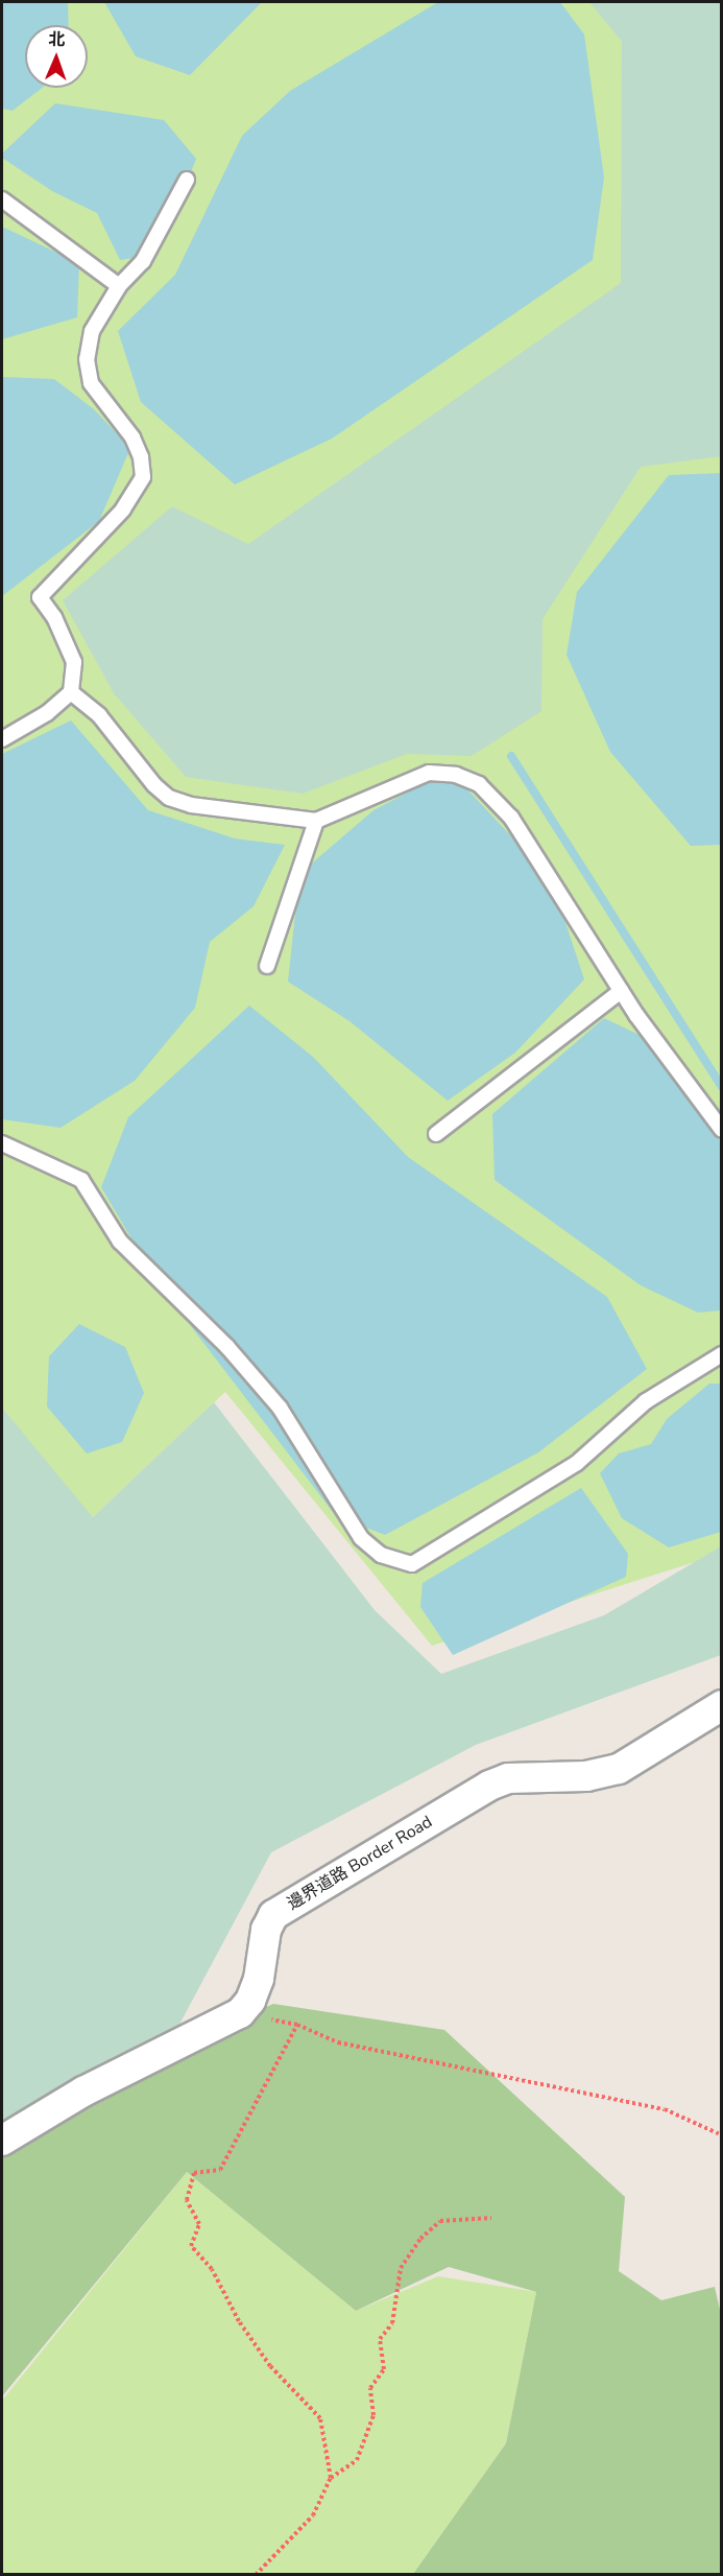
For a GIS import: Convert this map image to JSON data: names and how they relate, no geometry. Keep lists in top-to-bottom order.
{
  "streets": {
    "street": ["邊界道路 Border Road"]
  },
  "north": "top"
}
